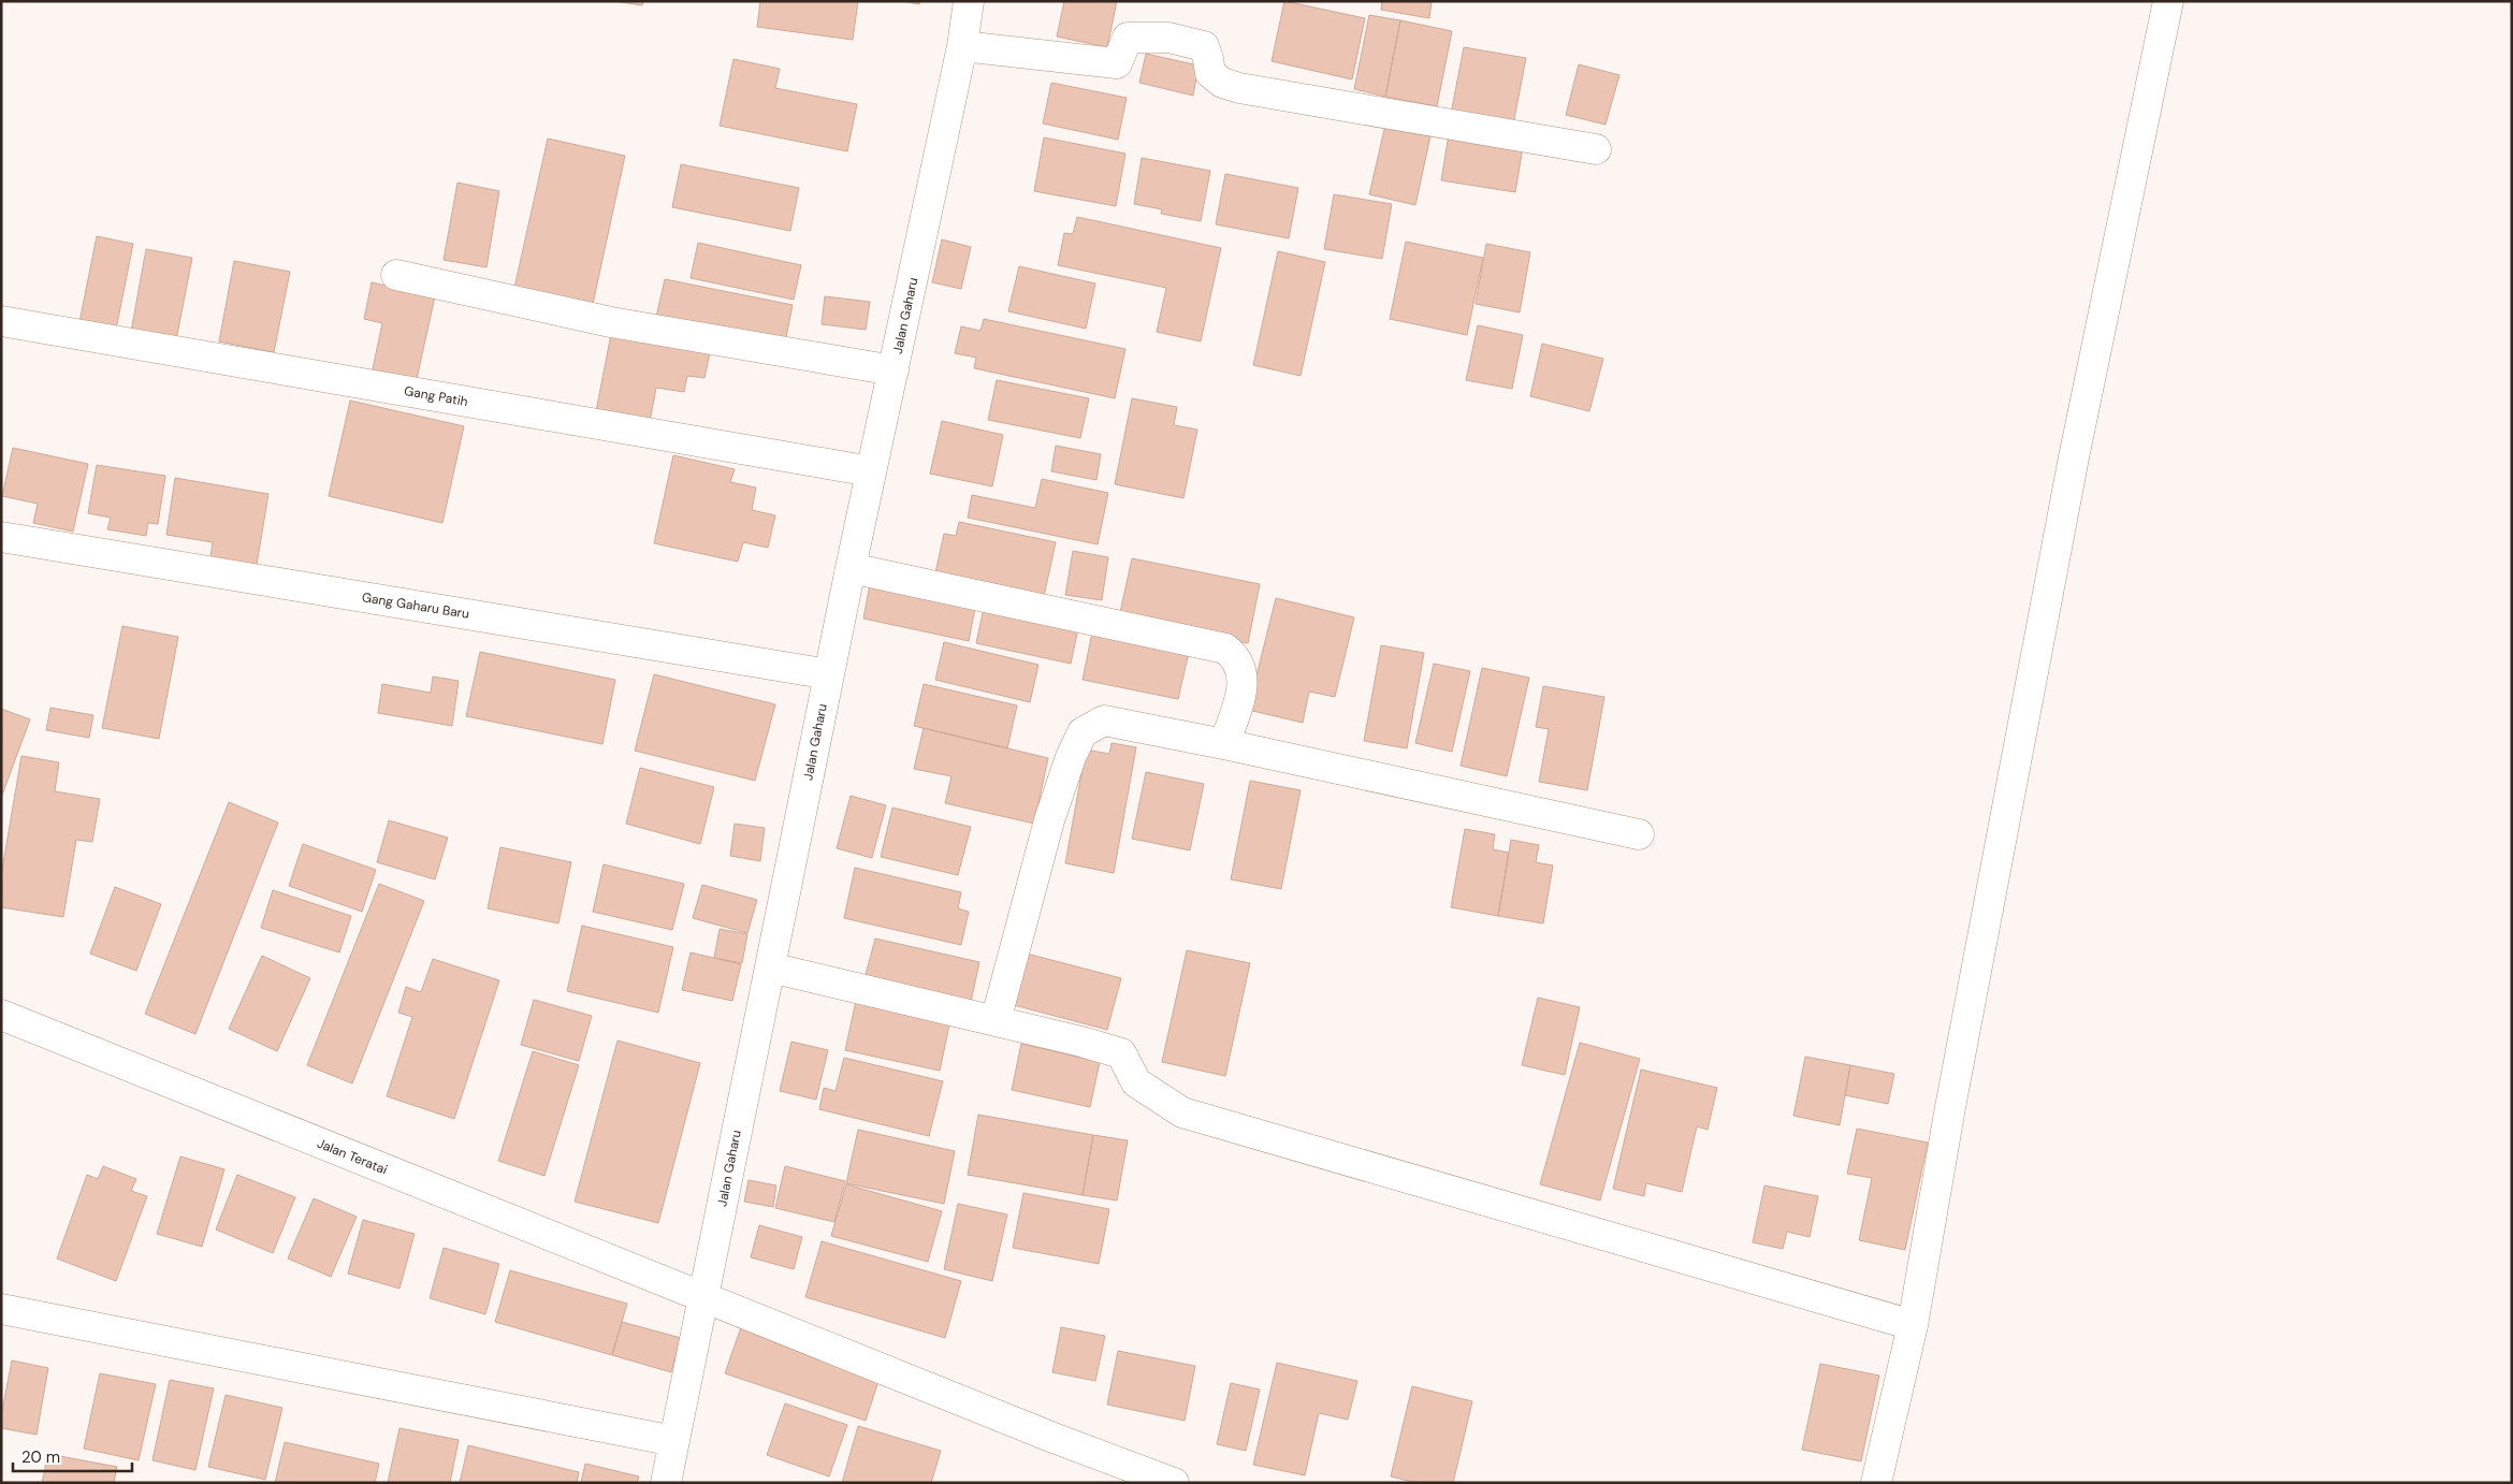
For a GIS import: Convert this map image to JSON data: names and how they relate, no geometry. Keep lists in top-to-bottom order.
{
  "streets": {
    "street": [
      "Jalan Gaharu",
      "Gang Patih",
      "Gang Gaharu Baru",
      "Jalan Teratai"
    ]
  },
  "crossings": [
    ["Jalan Gaharu", "Gang Patih"],
    ["Jalan Gaharu", "Gang Gaharu Baru"],
    ["Jalan Gaharu", "Jalan Teratai"]
  ],
  "scale_bar": "20 m"
}
